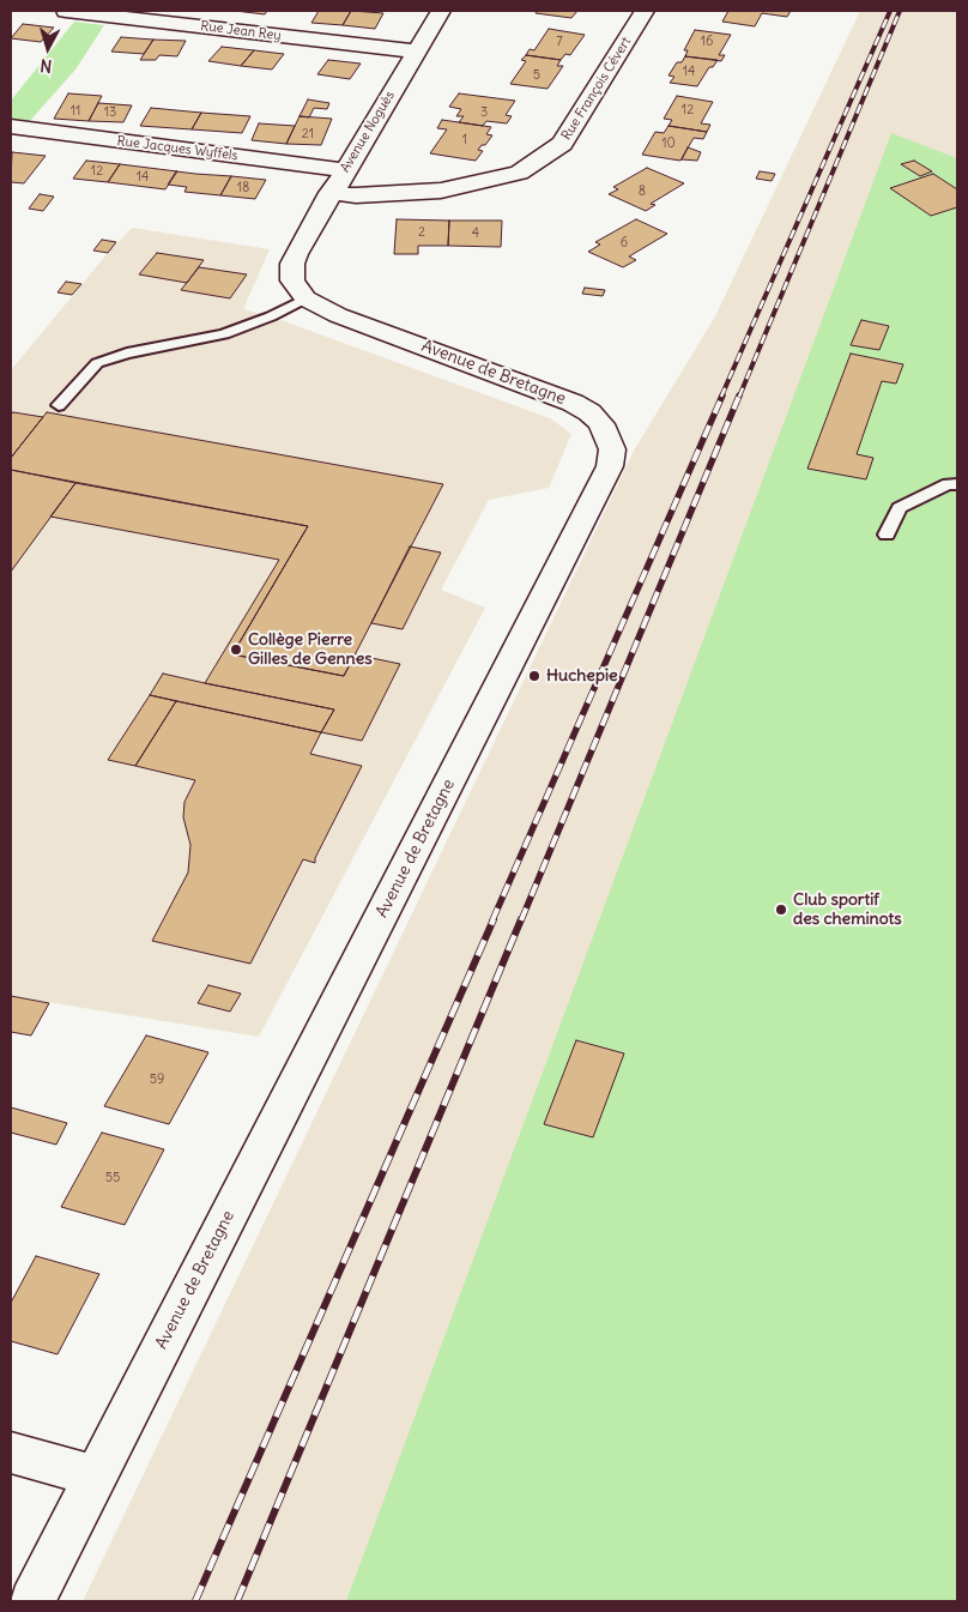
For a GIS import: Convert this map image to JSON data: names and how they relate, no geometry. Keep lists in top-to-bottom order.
{
  "streets": {
    "street": [
      "Rue Jean Rey",
      "Rue François Cévert",
      "Avenue Noguès",
      "Rue Jacques Wyffels",
      "Avenue de Bretagne"
    ]
  },
  "crossings": [
    ["Rue Jean Rey", "Avenue Noguès"],
    ["Rue François Cévert", "Avenue Noguès"],
    ["Avenue Noguès", "Rue Jacques Wyffels"],
    ["Avenue Noguès", "Avenue de Bretagne"]
  ],
  "places": ["Collège Pierre Gilles de Gennes", "Huchepie", "Club sportif des cheminots"],
  "house_numbers": [
    "7",
    "16",
    "14",
    "5",
    "12",
    "11",
    "13",
    "3",
    "21",
    "1",
    "10",
    "12",
    "14",
    "18",
    "8",
    "2",
    "4",
    "6",
    "59",
    "55"
  ],
  "north": "bottom"
}
